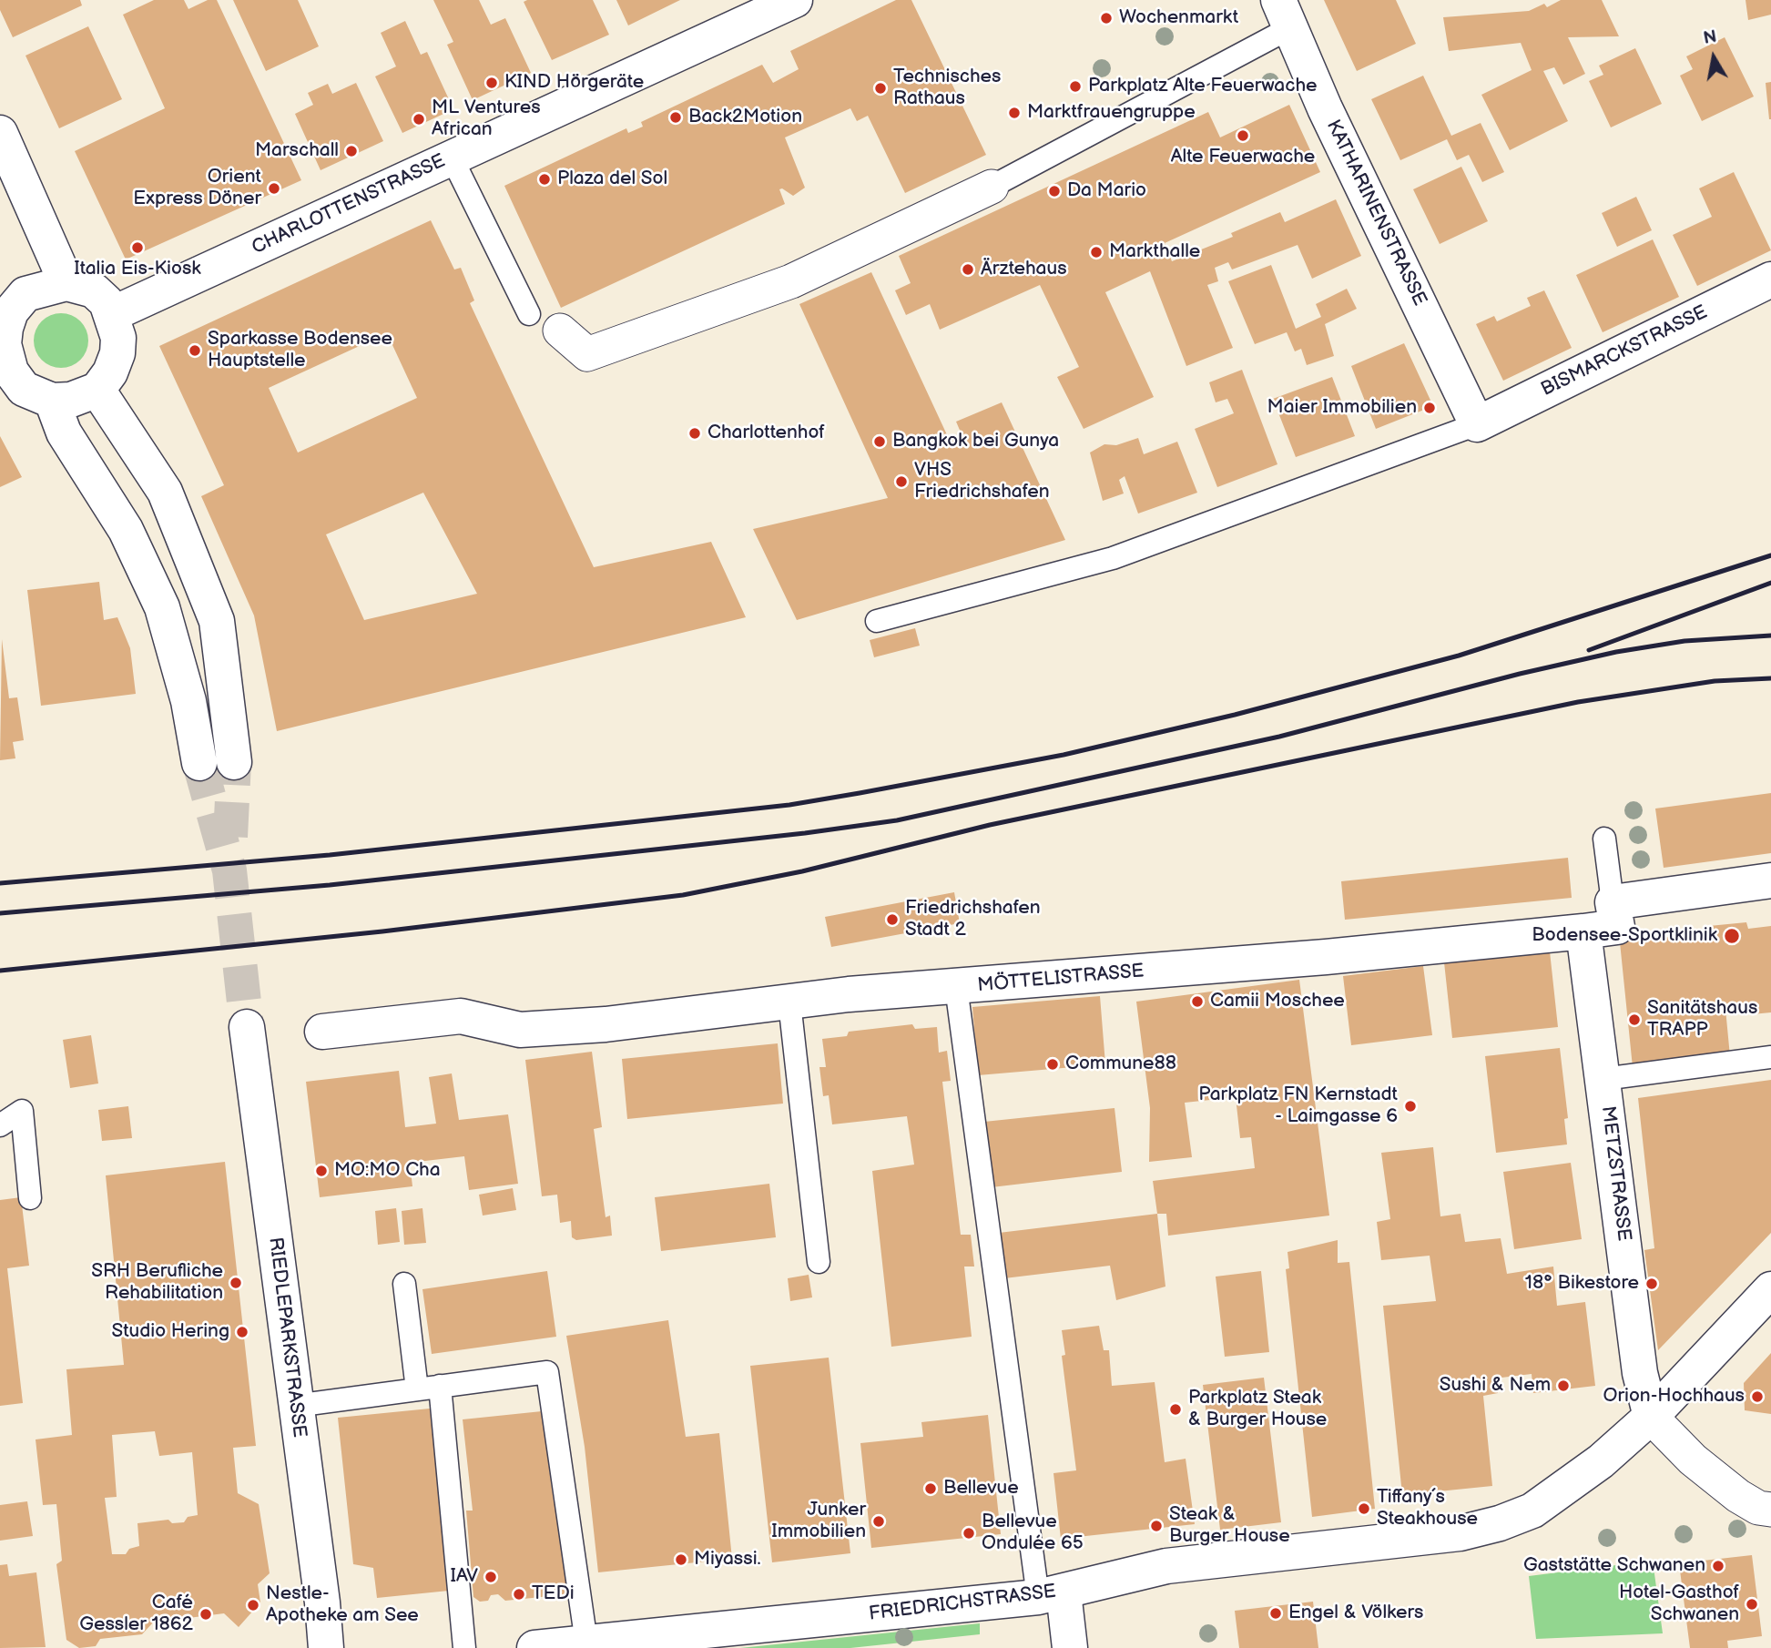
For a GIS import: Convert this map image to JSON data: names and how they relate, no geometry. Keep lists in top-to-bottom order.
{
  "streets": {
    "street": [
      "CHARLOTTENSTRASSE",
      "KATHARINENSTRASSE",
      "BISMARCKSTRASSE",
      "MÖTTELISTRASSE",
      "METZSTRASSE",
      "RIEDLEPARKSTRASSE",
      "FRIEDRICHSTRASSE"
    ]
  },
  "crossings": [
    ["KATHARINENSTRASSE", "BISMARCKSTRASSE"],
    ["MÖTTELISTRASSE", "METZSTRASSE"],
    ["METZSTRASSE", "FRIEDRICHSTRASSE"]
  ],
  "places": [
    "Wochenmarkt",
    "KIND Hörgeräte",
    "Parkplatz Alte Feuerwache",
    "Technisches Rathaus",
    "Marktfrauengruppe",
    "Back2Motion",
    "ML Ventures African",
    "Alte Feuerwache",
    "Marschall",
    "Plaza del Sol",
    "Orient Express Döner",
    "Da Mario",
    "Italia Eis-Kiosk",
    "Markthalle",
    "Ärztehaus",
    "Sparkasse Bodensee Hauptstelle",
    "Maier Immobilien",
    "Charlottenhof",
    "Bangkok bei Gunya",
    "VHS Friedrichshafen",
    "Friedrichshafen Stadt 2",
    "Bodensee-Sportklinik",
    "Camii Moschee",
    "Sanitätshaus TRAPP",
    "Commune88",
    "Parkplatz FN Kernstadt - Laimgasse 6",
    "MO:MO Cha",
    "SRH Berufliche Rehabilitation",
    "18° Bikestore",
    "Studio Hering",
    "Sushi & Nem",
    "Orion-Hochhaus",
    "Parkplatz Steak & Burger House",
    "Bellevue",
    "Tiffany´s Steakhouse",
    "Junker Immobilien",
    "Steak & Burger House",
    "Bellevue Ondulée 65",
    "Miyassi.",
    "Gaststätte Schwanen",
    "IAV",
    "TEDi",
    "Hotel-Gasthof Schwanen",
    "Nestle- Apotheke am See",
    "Engel & Völkers",
    "Café Gessler 1862"
  ],
  "north": "top"
}
